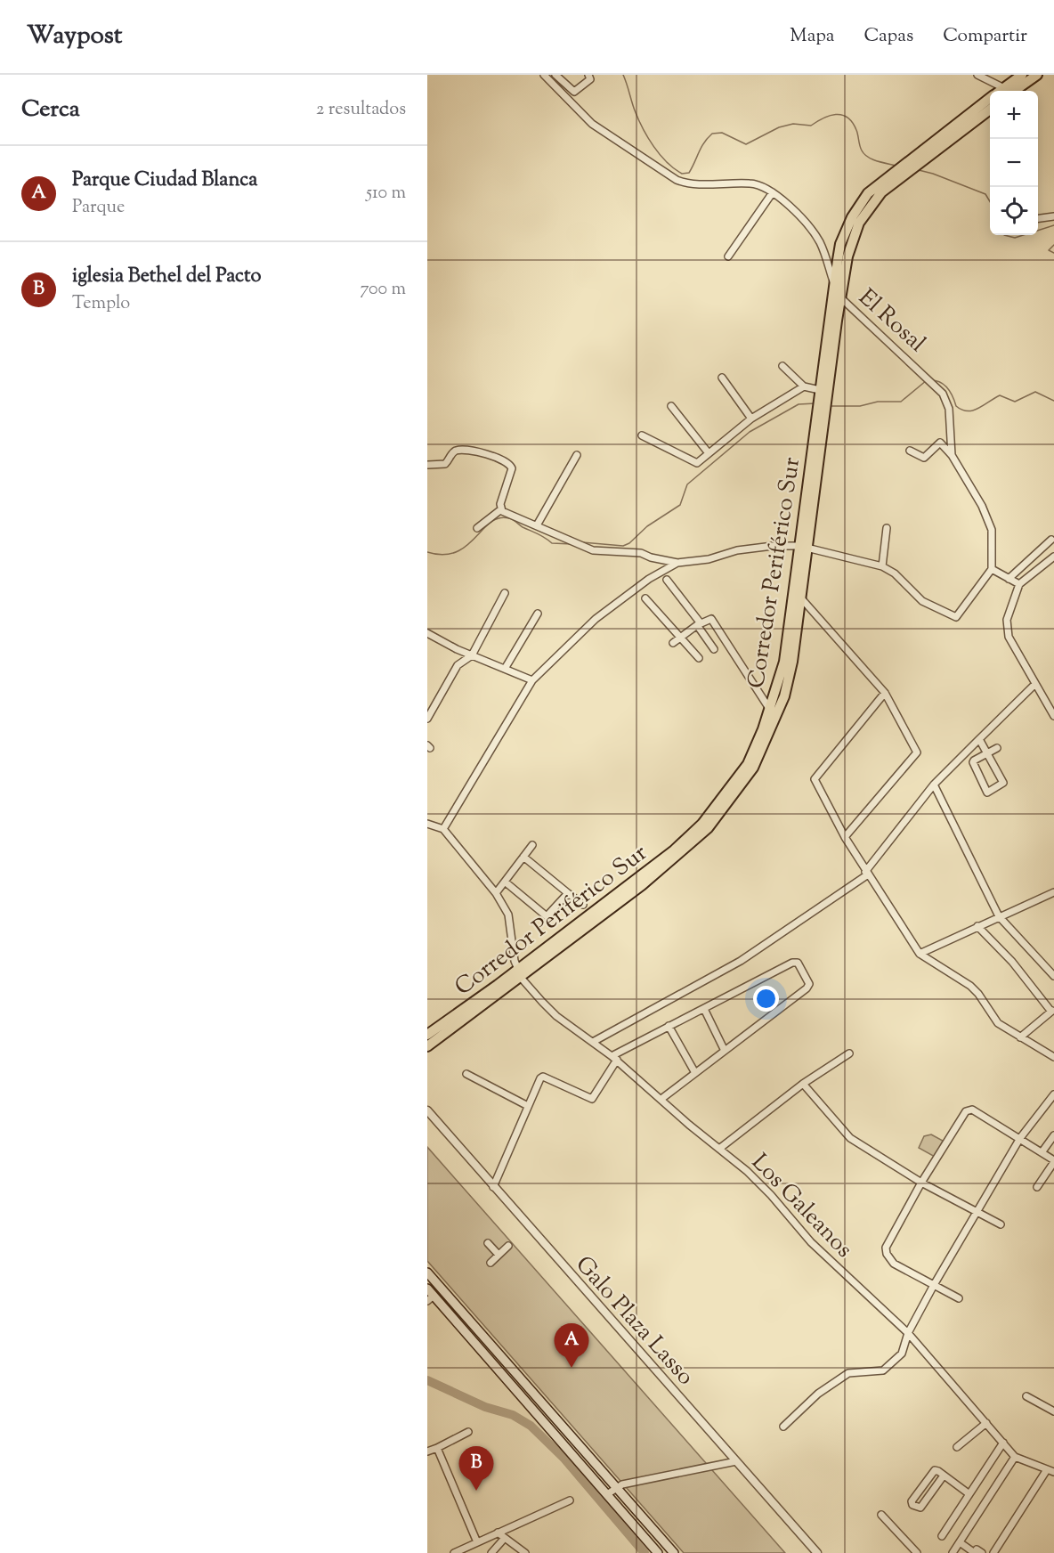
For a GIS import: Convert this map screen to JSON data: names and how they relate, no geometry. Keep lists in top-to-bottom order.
{
  "streets": {
    "main road": ["Corredor Periférico Sur"],
    "street": ["El Rosal", "Los Galeanos", "Galo Plaza Lasso"]
  },
  "crossings": [
    ["El Rosal", "Corredor Periférico Sur"],
    ["Corredor Periférico Sur", "Los Galeanos"]
  ],
  "page": {
    "header": "Waypost",
    "nav": ["Mapa", "Capas", "Compartir"],
    "heading": ["Cerca", "2 resultados"],
    "map_buttons": ["+", "−"],
    "list": [
      {
        "mark": "A",
        "name": "Parque Ciudad Blanca",
        "note": "Parque",
        "value": "510 m"
      },
      {
        "mark": "B",
        "name": "iglesia Bethel del Pacto",
        "note": "Templo",
        "value": "700 m"
      }
    ],
    "pins": ["A", "B"]
  }
}
